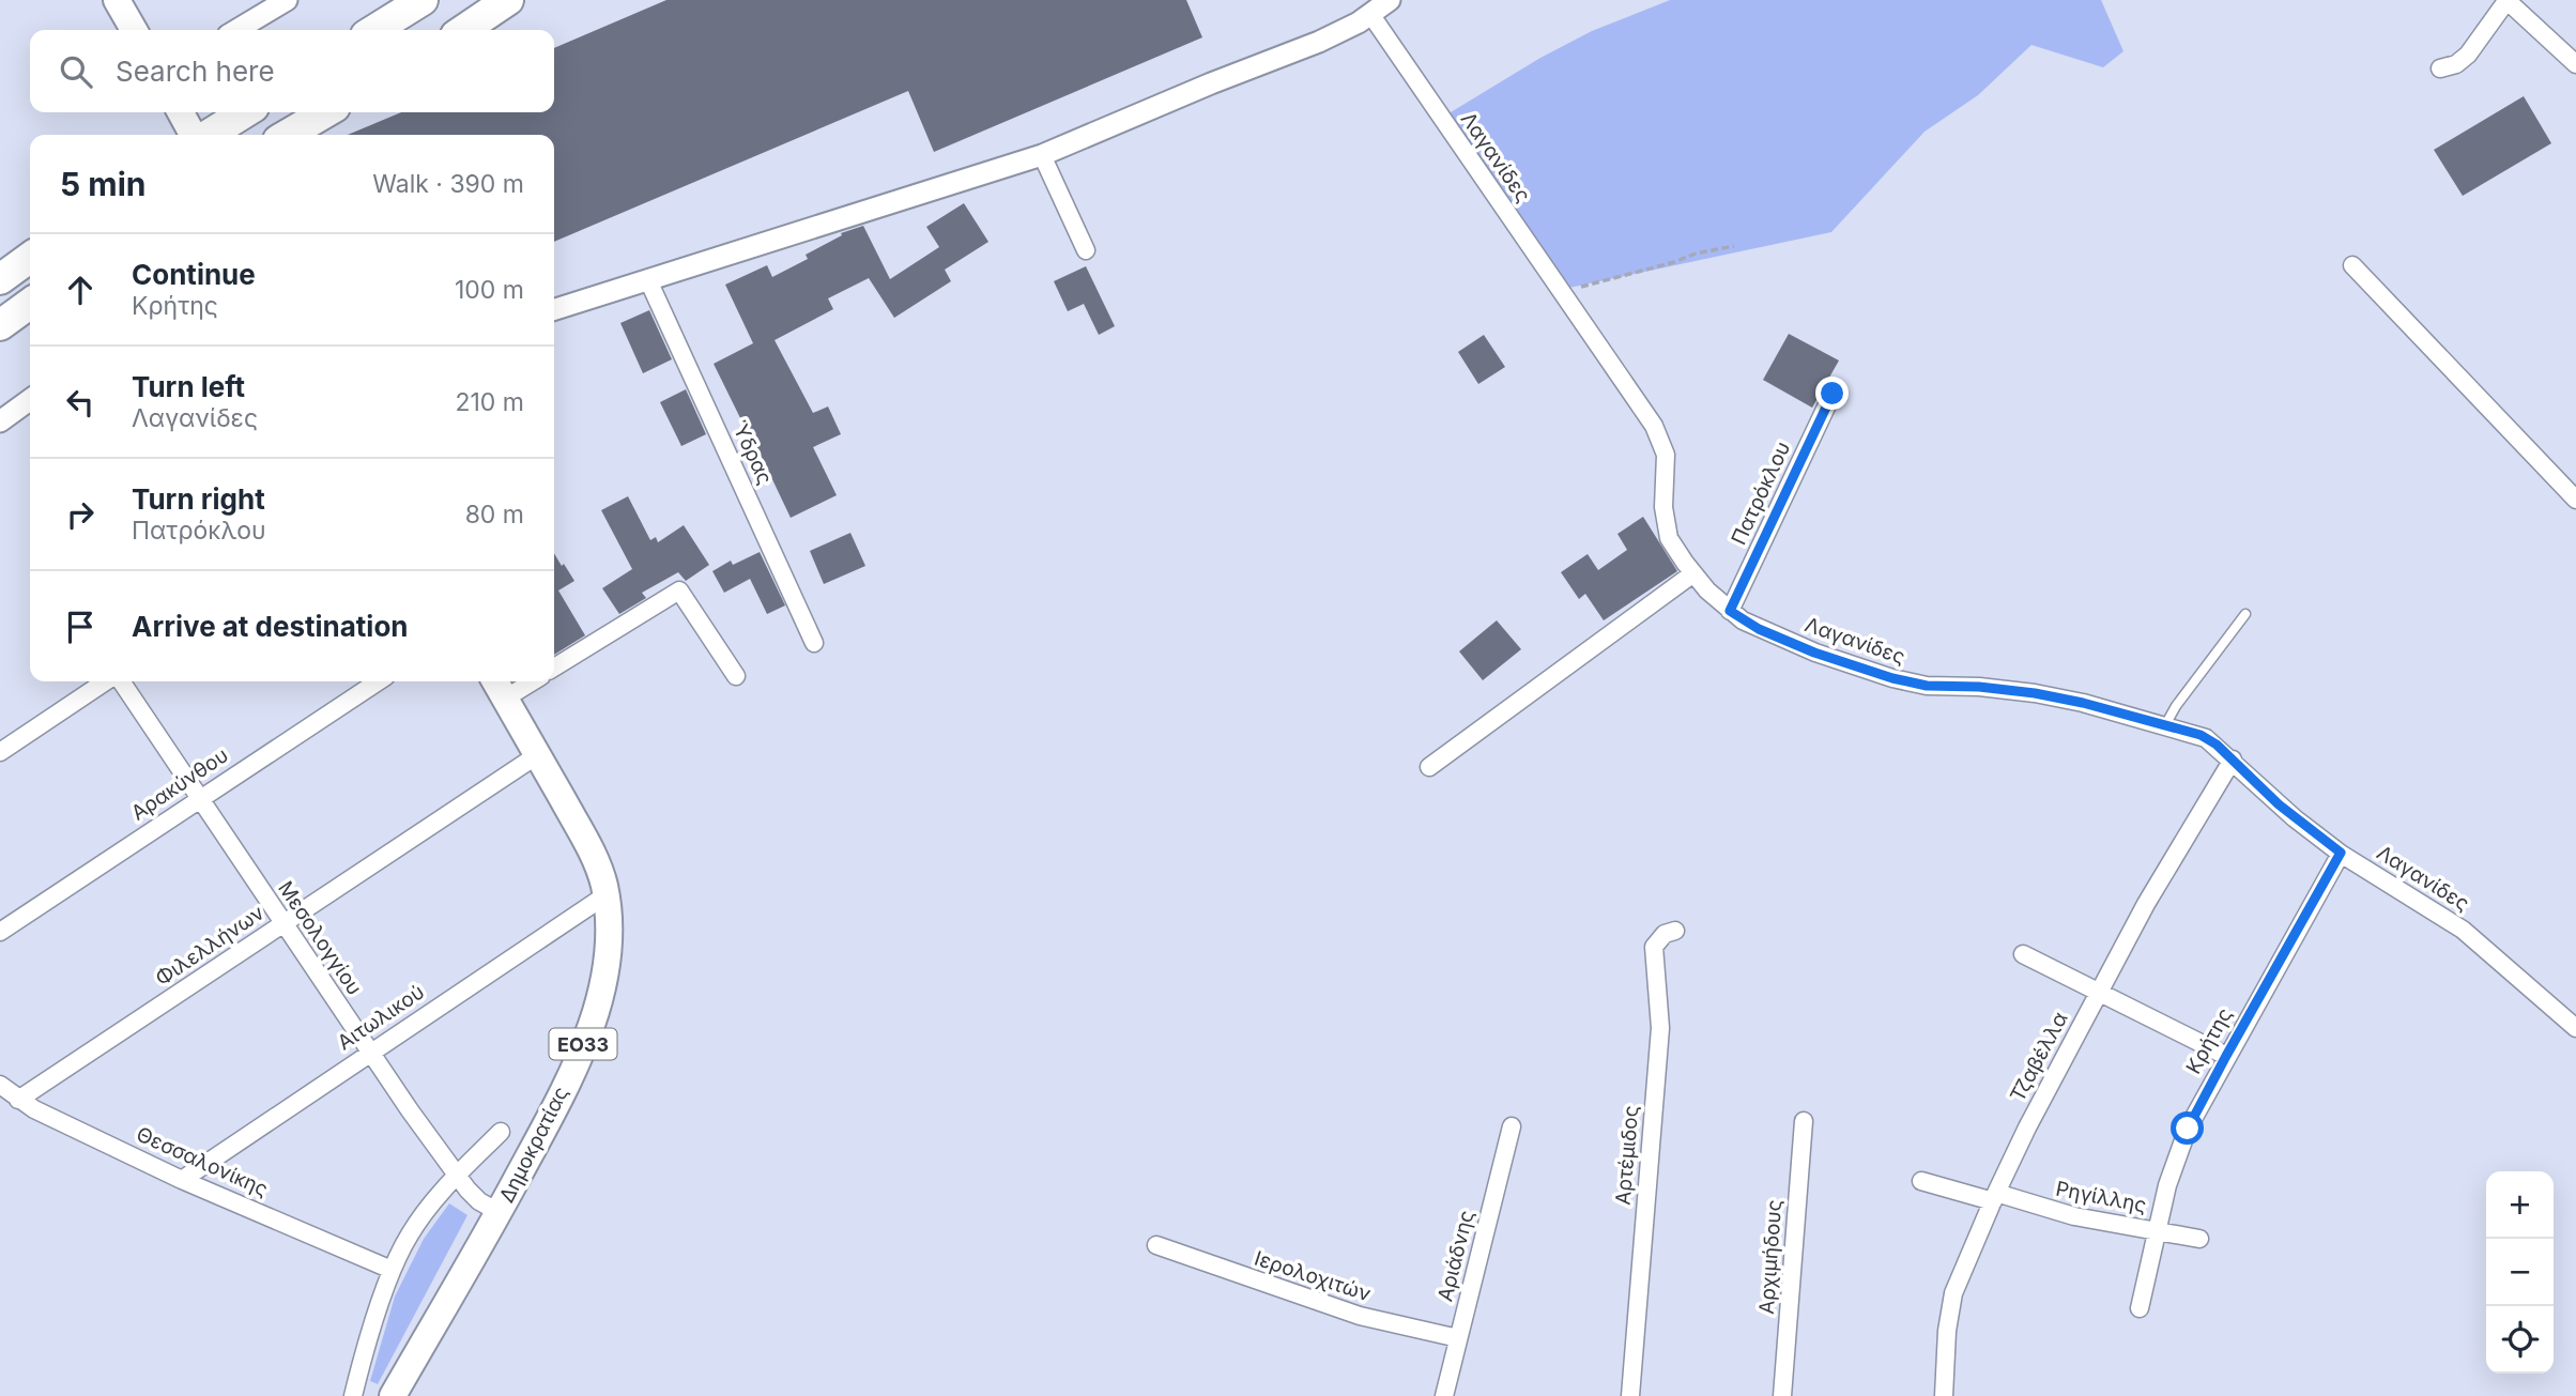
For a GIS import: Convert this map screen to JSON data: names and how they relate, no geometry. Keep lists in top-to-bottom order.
{
  "streets": {
    "main road": ["ΕΟ33", "Δημοκρατίας"],
    "street": [
      "Λαγανίδες",
      "Ύδρας",
      "Πατρόκλου",
      "Αρακύνθου",
      "Μεσολογγίου",
      "Φιλελλήνων",
      "Αιτωλικού",
      "Κρήτης",
      "Τζαβέλλα",
      "Αρτέμιδος",
      "Θεσσαλονίκης",
      "Ρηγίλλης",
      "Αριάδνης",
      "Αρχιμήδους",
      "Ιερολοχιτών"
    ]
  },
  "crossings": [
    ["Λαγανίδες", "Πατρόκλου"],
    ["Λαγανίδες", "Κρήτης"],
    ["Λαγανίδες", "Τζαβέλλα"],
    ["Αρακύνθου", "Μεσολογγίου"],
    ["Μεσολογγίου", "Φιλελλήνων"],
    ["Μεσολογγίου", "Αιτωλικού"],
    ["Μεσολογγίου", "Δημοκρατίας"],
    ["Φιλελλήνων", "Δημοκρατίας"],
    ["Φιλελλήνων", "Θεσσαλονίκης"],
    ["Αιτωλικού", "Δημοκρατίας"],
    ["Αιτωλικού", "Θεσσαλονίκης"],
    ["Κρήτης", "Ρηγίλλης"],
    ["Τζαβέλλα", "Ρηγίλλης"],
    ["Αριάδνης", "Ιερολοχιτών"]
  ],
  "page": {
    "search": "Search here",
    "heading": ["5 min", "Walk · 390 m"],
    "list": [
      ["Continue", "Κρήτης", "100 m"],
      ["Turn left", "Λαγανίδες", "210 m"],
      ["Turn right", "Πατρόκλου", "80 m"],
      "Arrive at destination"
    ],
    "map_buttons": ["+", "−"]
  }
}
